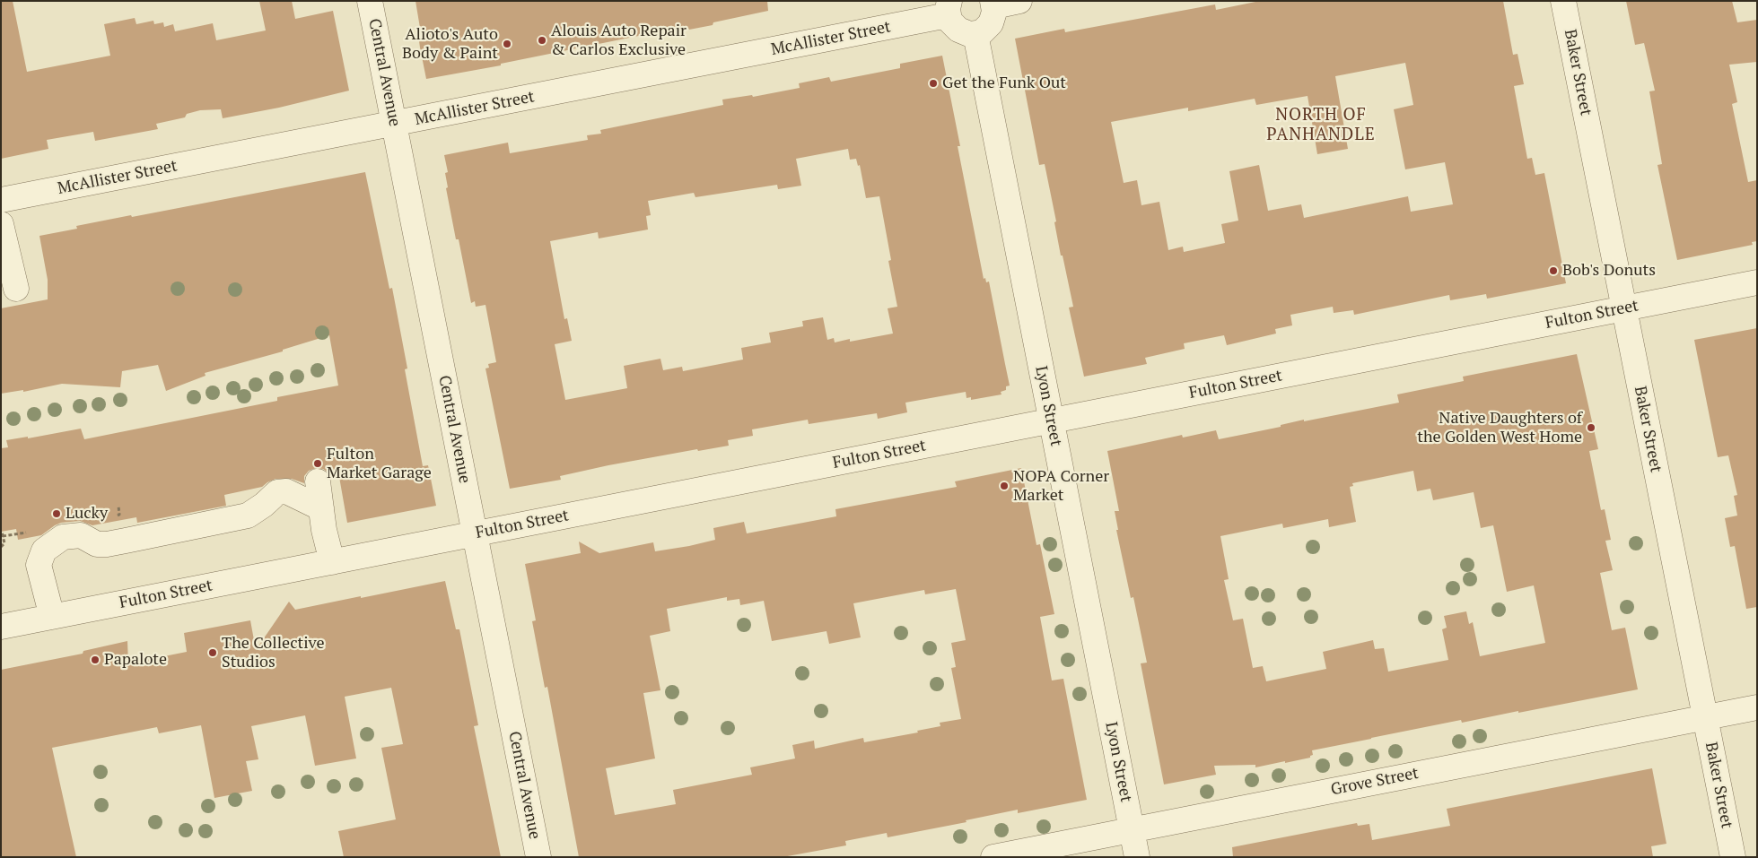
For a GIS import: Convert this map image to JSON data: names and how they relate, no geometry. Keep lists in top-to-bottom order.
{
  "streets": {
    "street": [
      "McAllister Street",
      "Central Avenue",
      "Baker Street",
      "Fulton Street",
      "Lyon Street",
      "Grove Street"
    ]
  },
  "crossings": [
    ["McAllister Street", "Central Avenue"],
    ["Central Avenue", "Fulton Street"],
    ["Baker Street", "Fulton Street"],
    ["Baker Street", "Grove Street"],
    ["Fulton Street", "Lyon Street"],
    ["Lyon Street", "Grove Street"]
  ],
  "districts": ["NORTH OF PANHANDLE"],
  "places": [
    "Alouis Auto Repair & Carlos Exclusive",
    "Alioto's Auto Body & Paint",
    "Get the Funk Out",
    "Bob's Donuts",
    "Native Daughters of the Golden West Home",
    "Fulton Market Garage",
    "NOPA Corner Market",
    "Lucky",
    "The Collective Studios",
    "Papalote"
  ]
}
